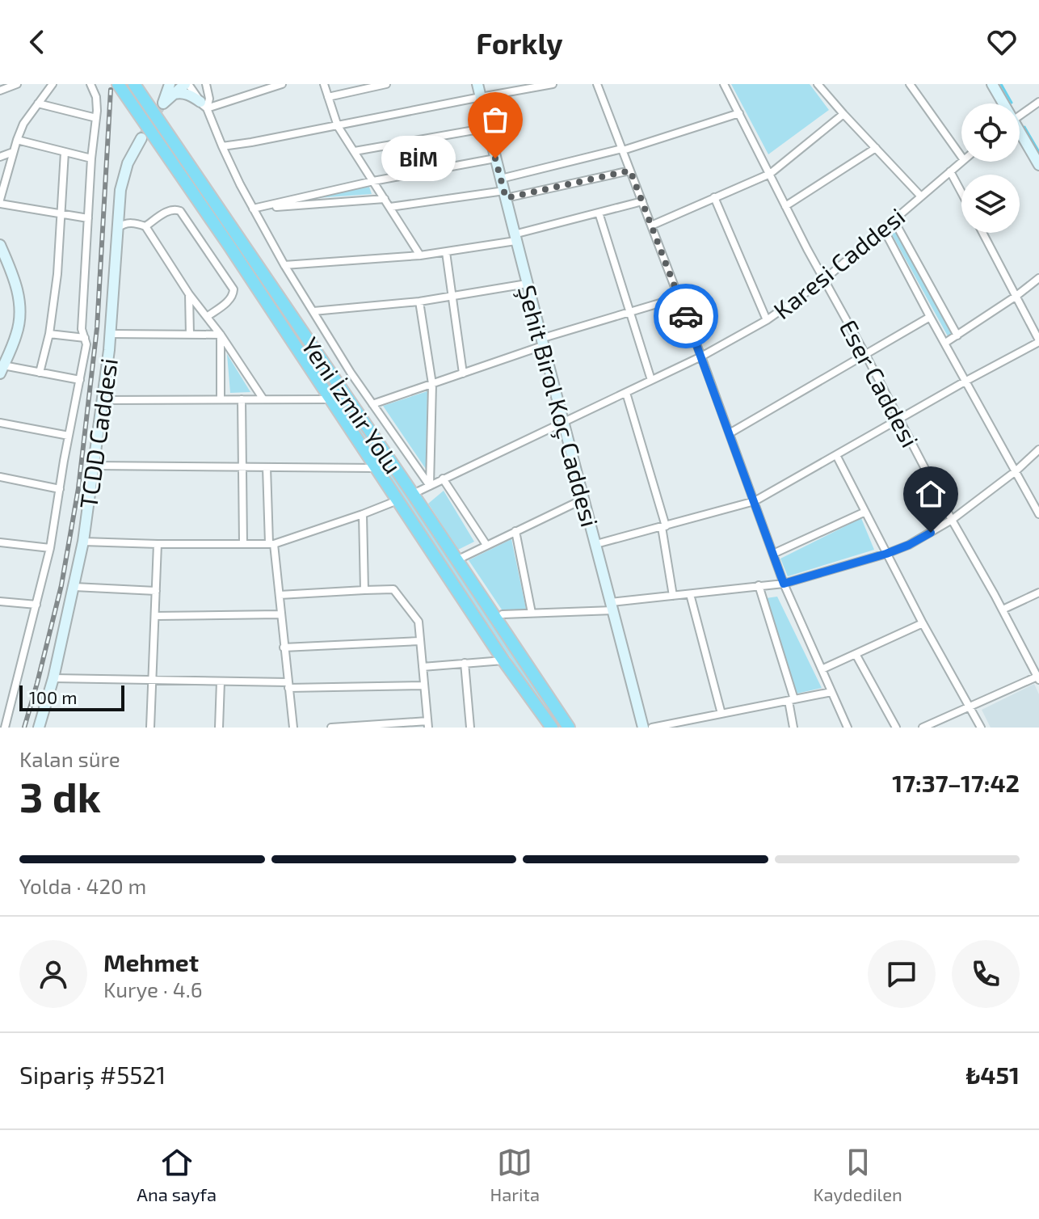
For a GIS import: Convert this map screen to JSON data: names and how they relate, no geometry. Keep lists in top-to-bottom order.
{
  "streets": {
    "highway": ["Yeni İzmir Yolu"],
    "main road": ["Şehit Birol Koç Caddesi", "TCDD Caddesi"],
    "street": ["Karesi Caddesi", "Eser Caddesi"]
  },
  "crossings": [
    ["Karesi Caddesi", "Eser Caddesi"],
    ["Karesi Caddesi", "Yeni İzmir Yolu"],
    ["Karesi Caddesi", "Şehit Birol Koç Caddesi"]
  ],
  "places": ["BİM"],
  "scale_bar": "100 m",
  "page": {
    "header": "Forkly",
    "bubble": "BİM",
    "scale": "100 m",
    "heading": ["3 dk", "Kalan süre", "17:37–17:42"],
    "panel": [
      "Mehmet",
      "Kurye · 4.6",
      "Sipariş #5521",
      "₺451"
    ],
    "bar": "Yolda · 420 m",
    "tabs": ["Ana sayfa", "Harita", "Kaydedilen"]
  }
}
